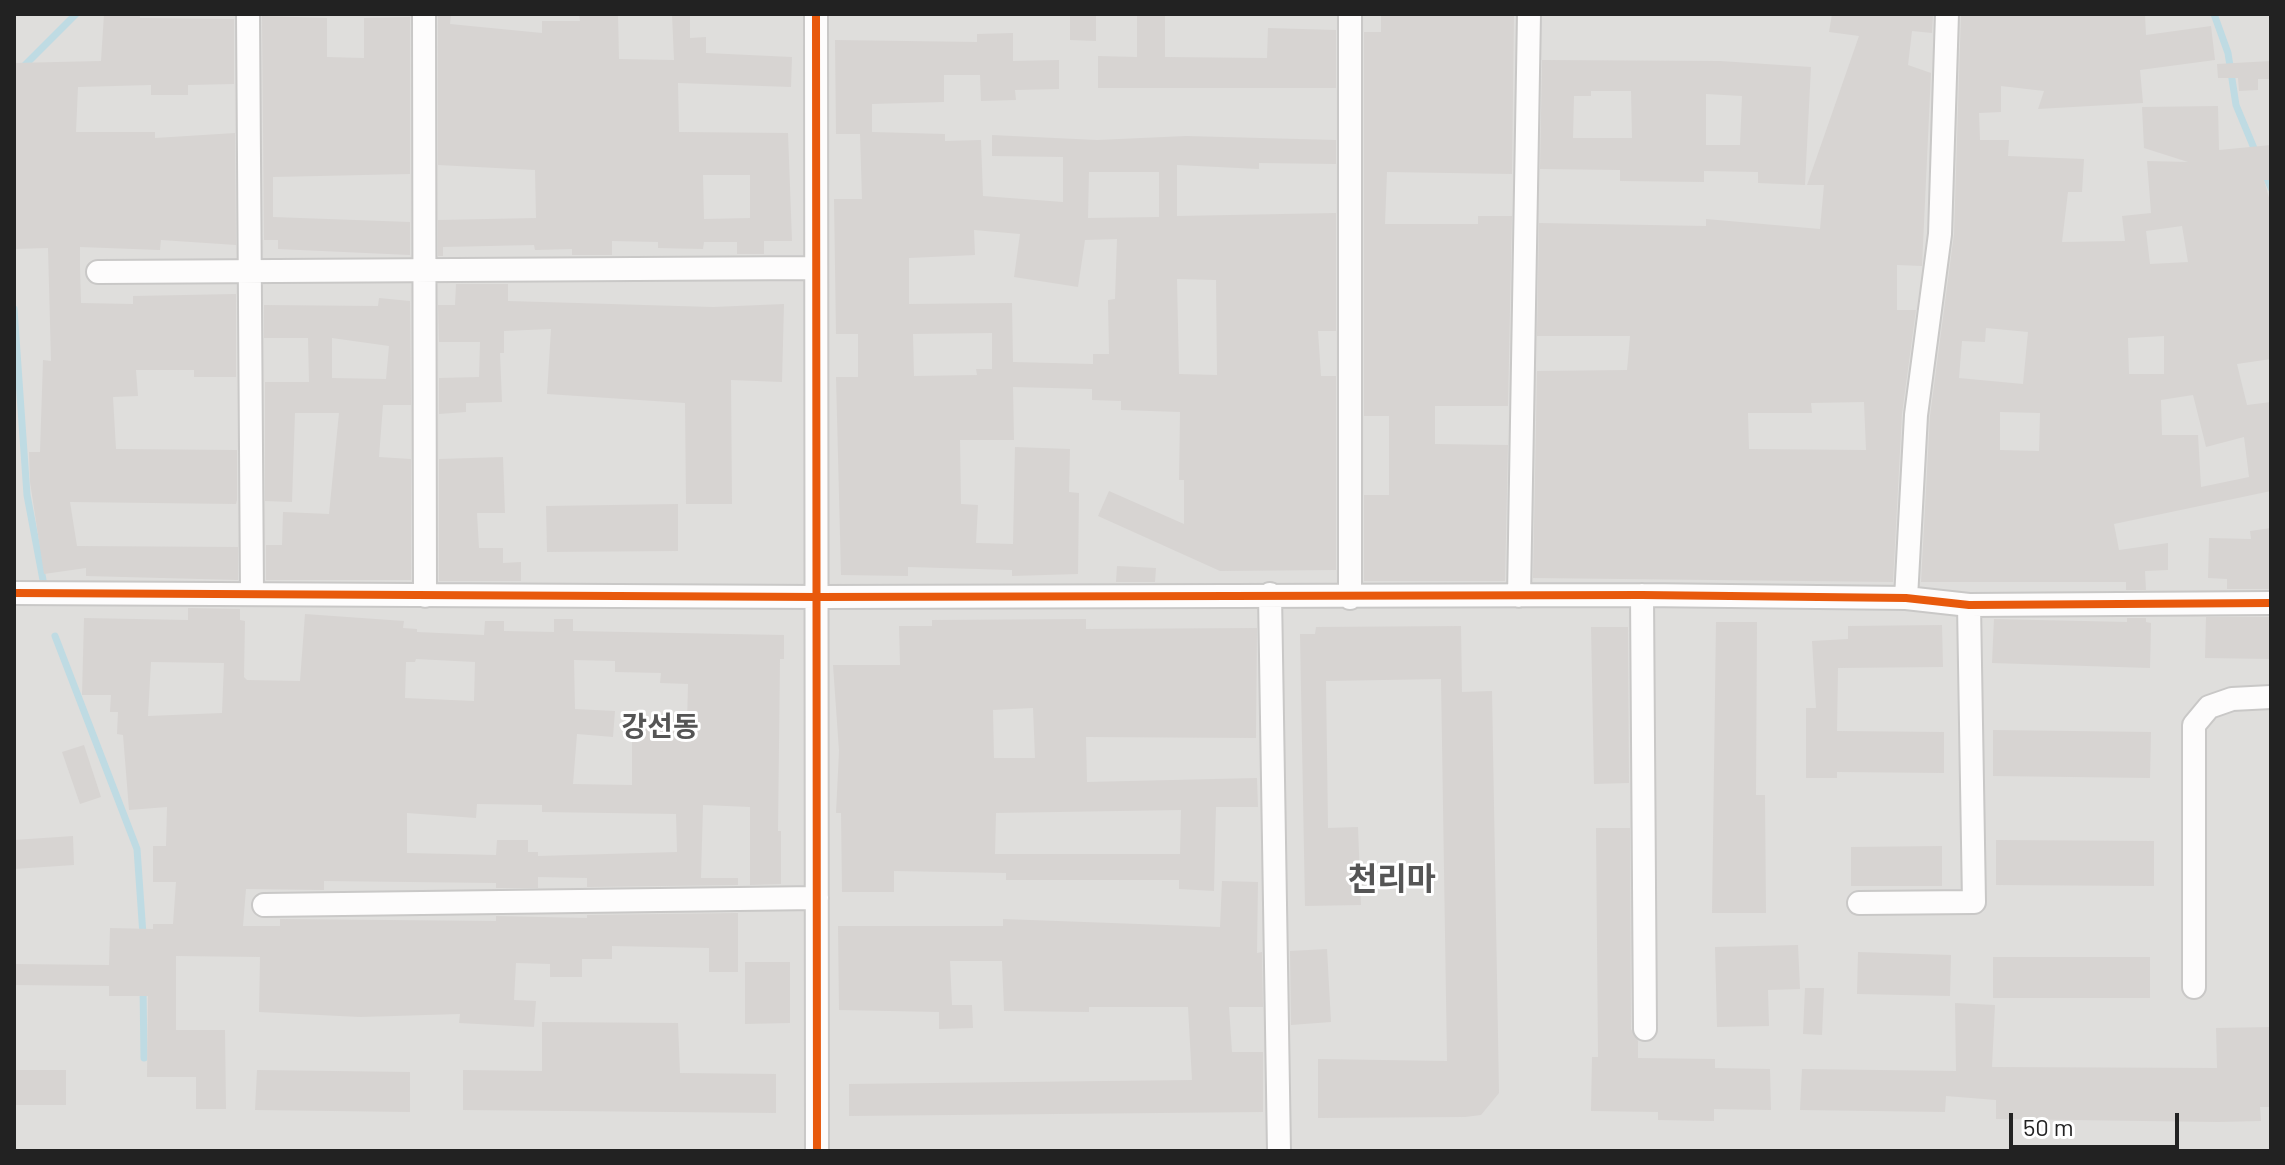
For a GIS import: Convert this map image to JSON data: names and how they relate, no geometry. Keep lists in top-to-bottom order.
{
  "districts": ["강선동", "천리마"],
  "scale_bar": "50 m"
}
